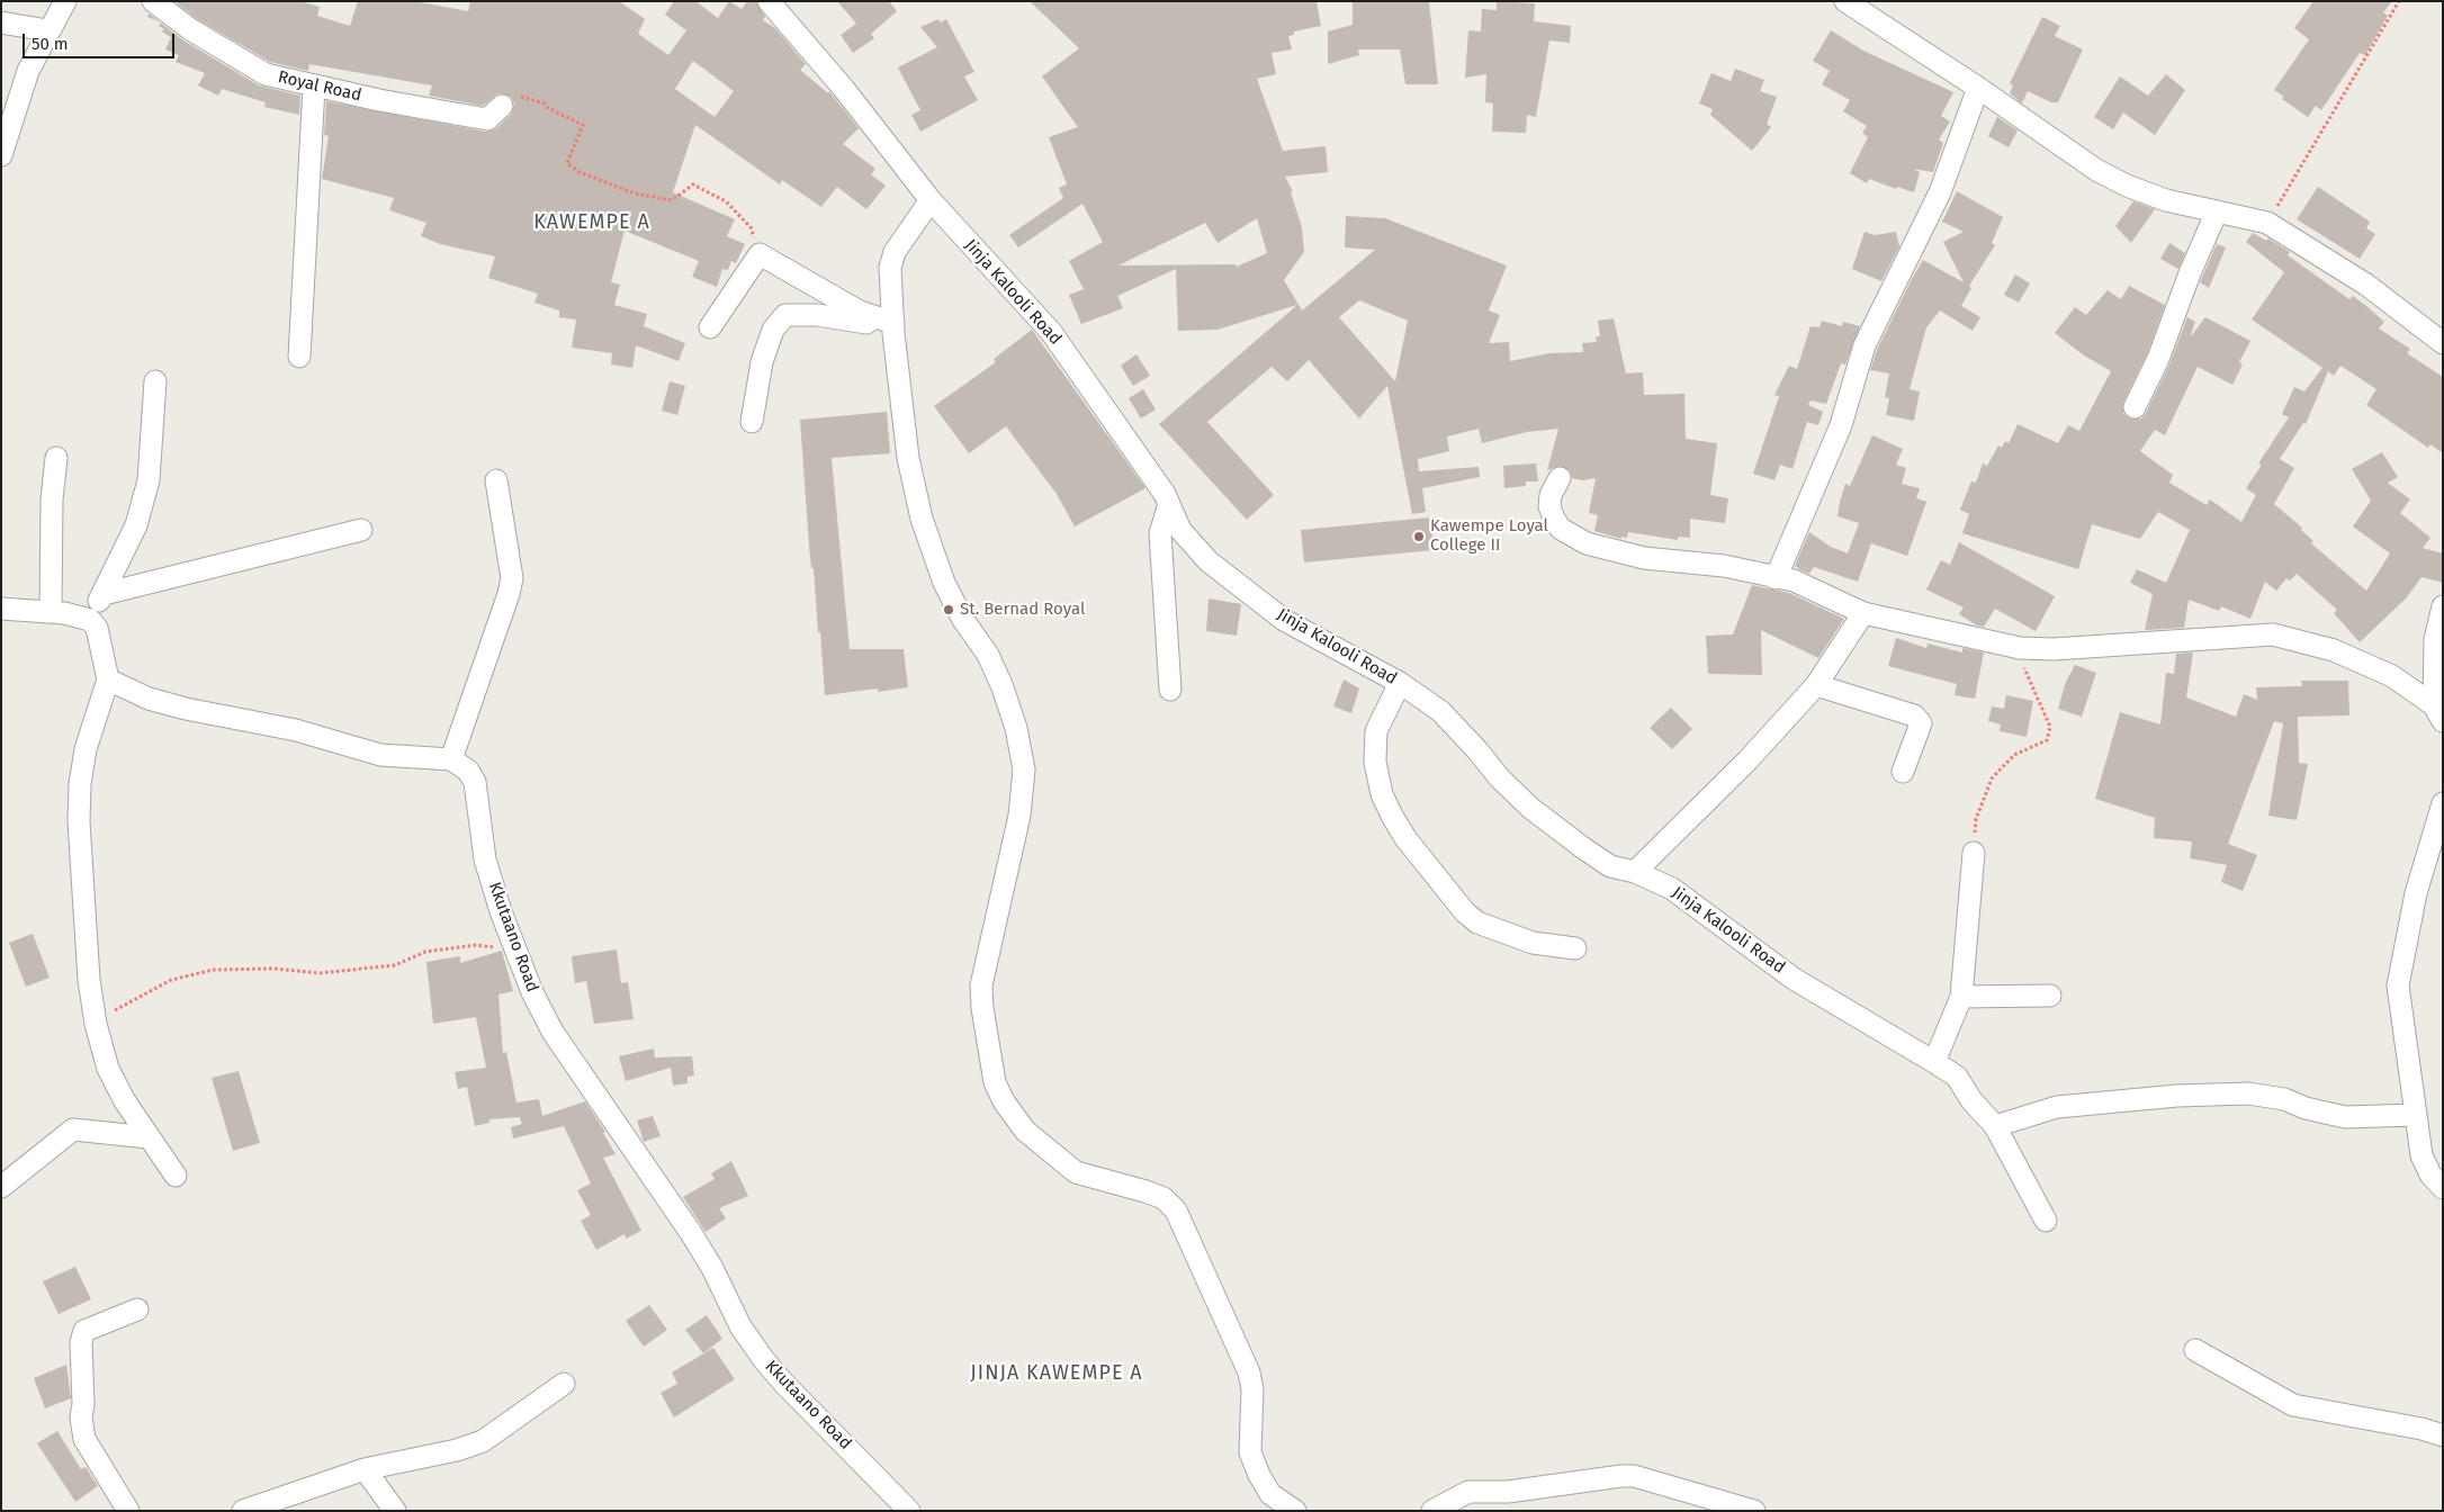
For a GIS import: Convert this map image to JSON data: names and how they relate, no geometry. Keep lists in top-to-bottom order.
{
  "streets": {
    "street": ["Royal Road", "Jinja Kalooli Road", "Kkutaano Road"]
  },
  "districts": ["KAWEMPE A", "JINJA KAWEMPE A"],
  "places": ["Kawempe Loyal College II", "St. Bernad Royal"],
  "scale_bar": "50 m"
}
